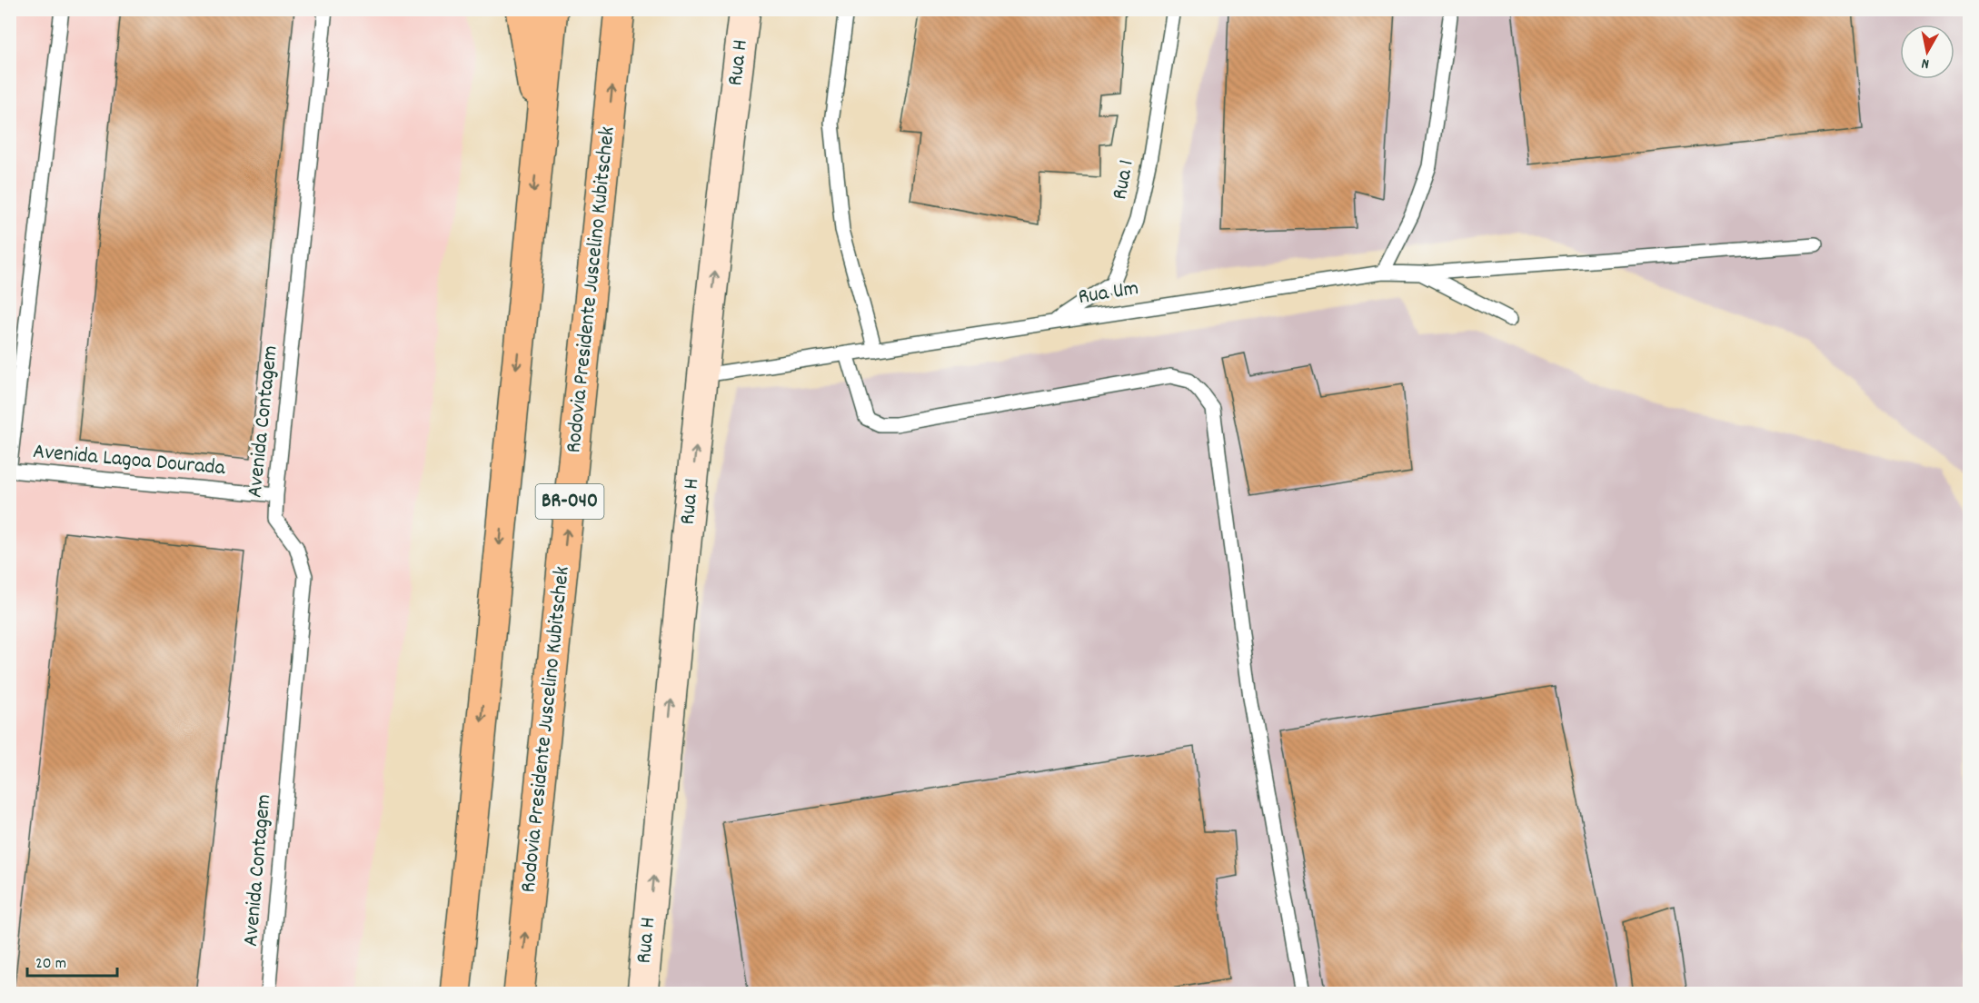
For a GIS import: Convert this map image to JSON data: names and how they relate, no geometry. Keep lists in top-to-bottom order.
{
  "streets": {
    "highway": ["Rodovia Presidente Juscelino Kubitschek", "BR-040"],
    "main road": ["Rua H"],
    "lane": [
      "Rua 1",
      "Rua Um",
      "Avenida Contagem",
      "Avenida Lagoa Dourada"
    ]
  },
  "crossings": [
    ["Rua H", "Rua Um"],
    ["Rua 1", "Rua Um"],
    ["Avenida Contagem", "Avenida Lagoa Dourada"]
  ],
  "one_way": ["Rua H"],
  "scale_bar": "20 m",
  "north": "bottom"
}
